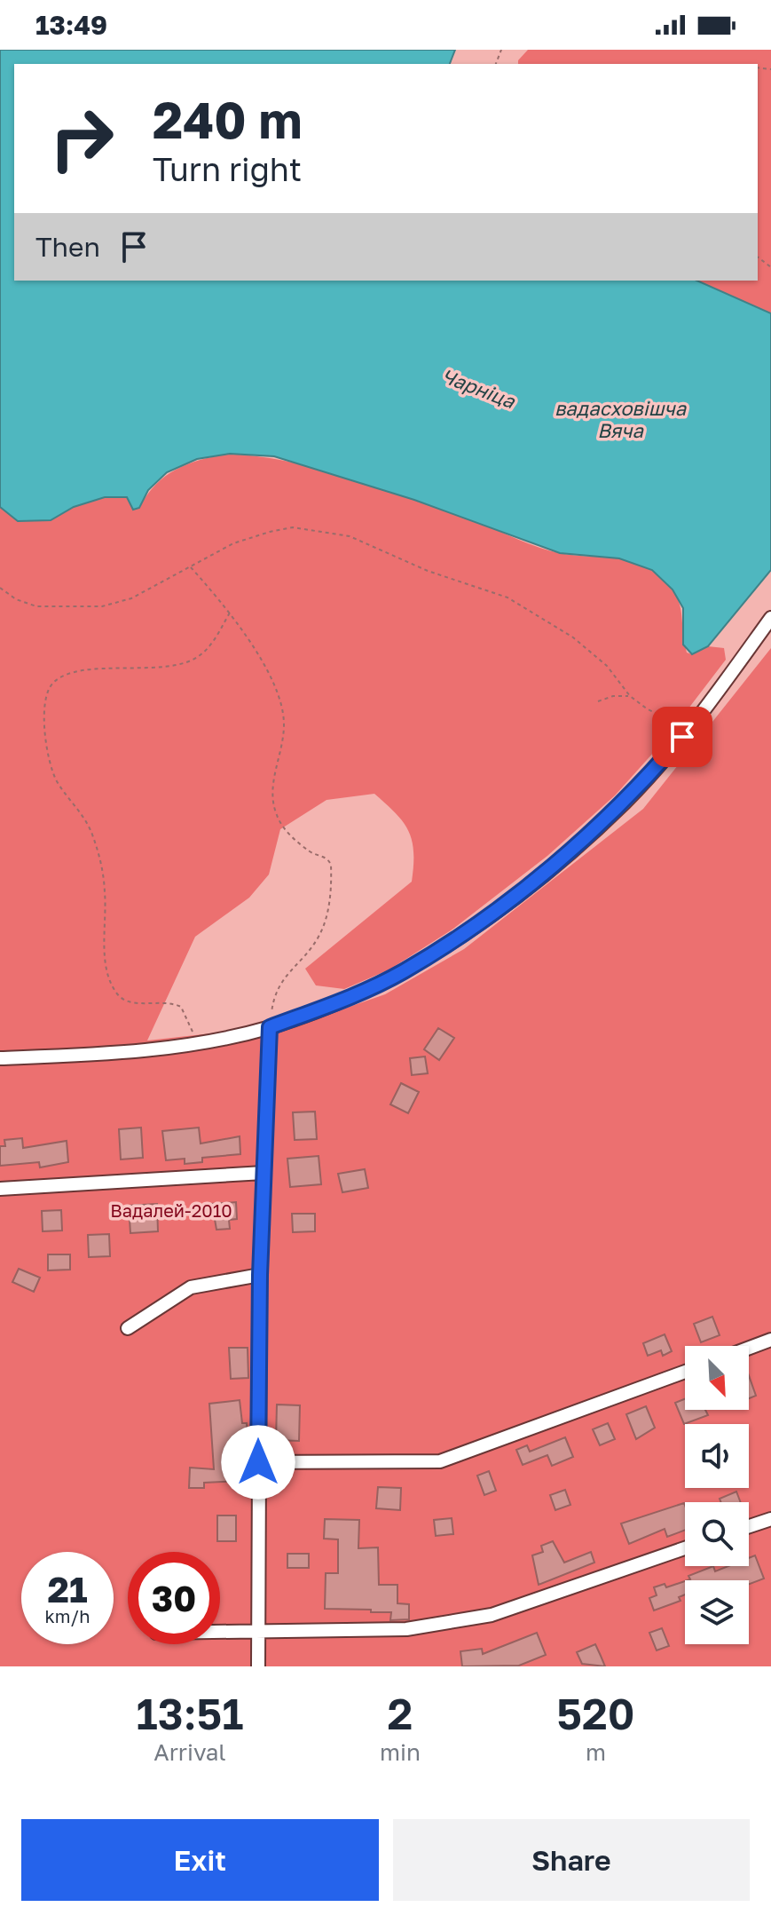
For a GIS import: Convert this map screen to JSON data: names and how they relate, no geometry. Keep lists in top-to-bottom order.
{
  "water": ["Чарніца", "вадасховішча Вяча"],
  "parks": ["Вадалей-2010"],
  "north": "bottom right",
  "page": {
    "status": "13:49",
    "turn": ["240 m", "Turn right"],
    "then": "Then",
    "speed": "21 km/h",
    "limit": "30",
    "eta": [
      "13:51",
      "Arrival",
      "2",
      "min",
      "520",
      "m"
    ],
    "buttons": ["Exit", "Share"]
  }
}
